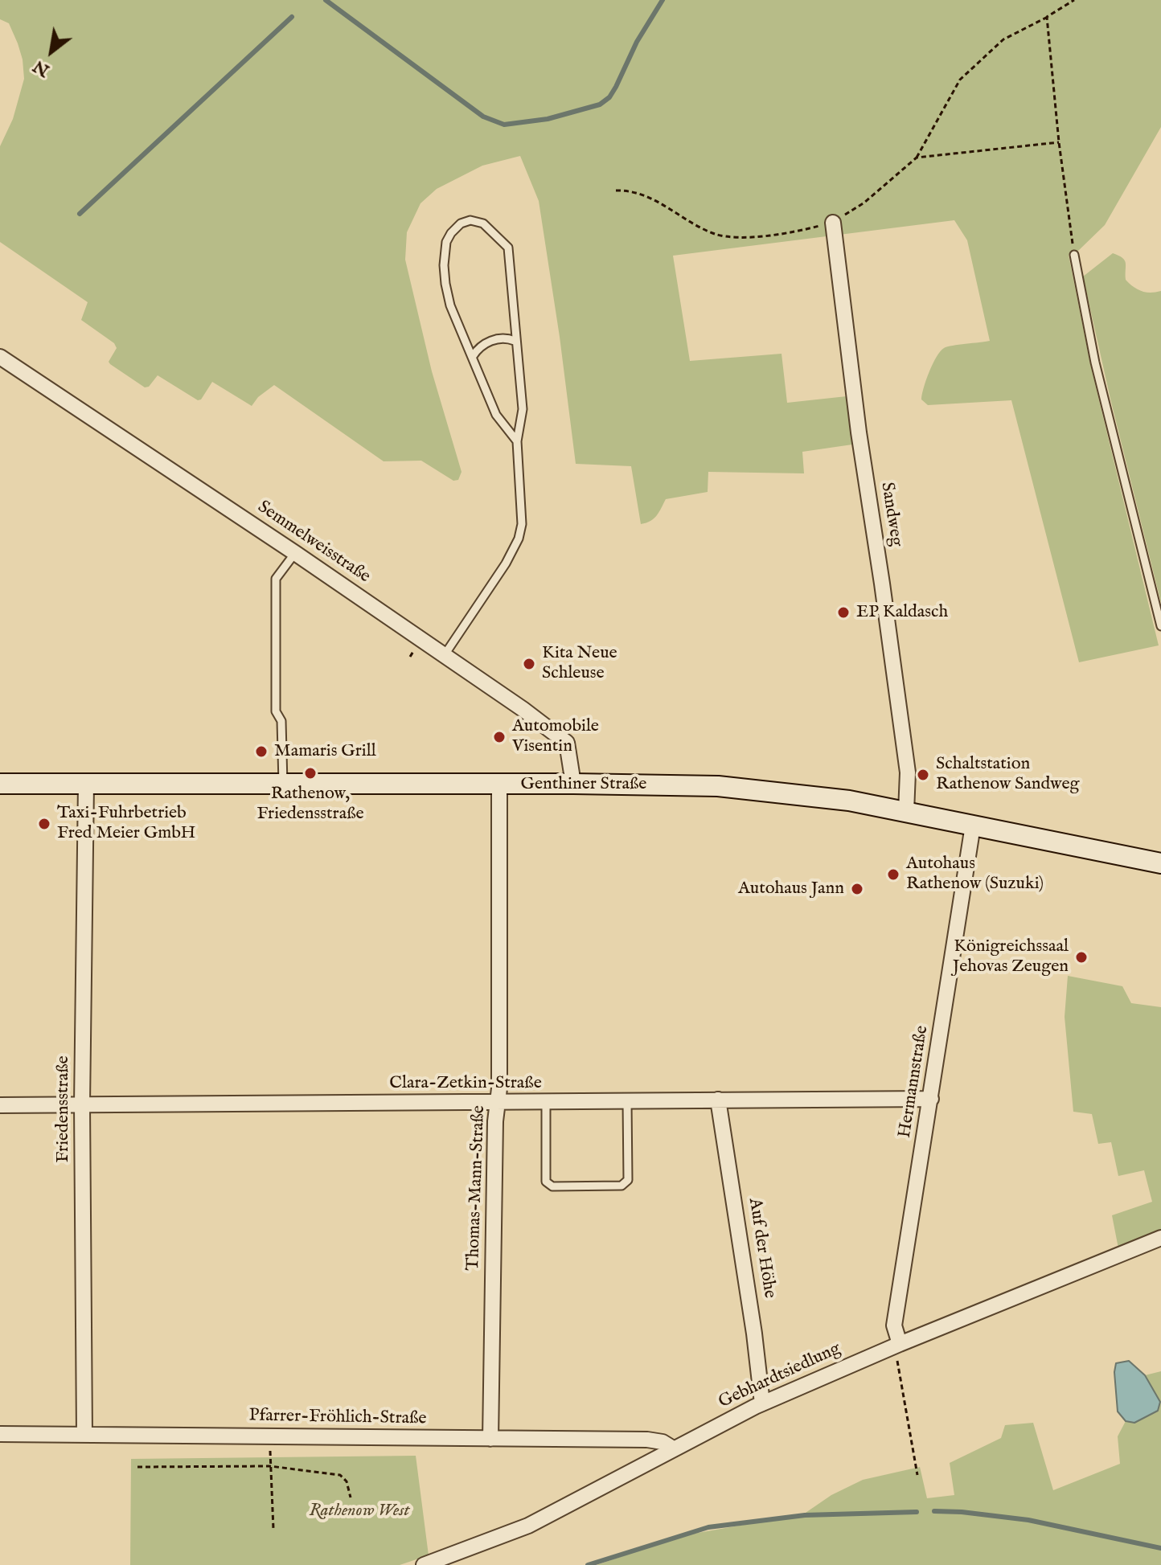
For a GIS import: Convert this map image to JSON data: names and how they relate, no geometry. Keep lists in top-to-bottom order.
{
  "streets": {
    "main road": ["Genthiner Straße"],
    "street": [
      "Sandweg",
      "Semmelweisstraße",
      "Hermannstraße",
      "Clara-Zetkin-Straße",
      "Friedensstraße",
      "Thomas-Mann-Straße",
      "Auf der Höhe",
      "Gebhardtsiedlung",
      "Pfarrer-Fröhlich-Straße"
    ]
  },
  "crossings": [
    ["Sandweg", "Genthiner Straße"],
    ["Semmelweisstraße", "Genthiner Straße"],
    ["Genthiner Straße", "Hermannstraße"],
    ["Genthiner Straße", "Friedensstraße"],
    ["Genthiner Straße", "Thomas-Mann-Straße"],
    ["Hermannstraße", "Clara-Zetkin-Straße"],
    ["Hermannstraße", "Gebhardtsiedlung"],
    ["Clara-Zetkin-Straße", "Friedensstraße"],
    ["Clara-Zetkin-Straße", "Thomas-Mann-Straße"],
    ["Clara-Zetkin-Straße", "Auf der Höhe"],
    ["Friedensstraße", "Pfarrer-Fröhlich-Straße"],
    ["Thomas-Mann-Straße", "Pfarrer-Fröhlich-Straße"],
    ["Auf der Höhe", "Gebhardtsiedlung"],
    ["Gebhardtsiedlung", "Pfarrer-Fröhlich-Straße"]
  ],
  "parks": ["Rathenow West"],
  "places": [
    "EP Kaldasch",
    "Kita Neue Schleuse",
    "Automobile Visentin",
    "Mamaris Grill",
    "Rathenow, Friedensstraße",
    "Schaltstation Rathenow Sandweg",
    "Taxi-Fuhrbetrieb Fred Meier GmbH",
    "Autohaus Rathenow (Suzuki)",
    "Autohaus Jann",
    "Königreichssaal Jehovas Zeugen"
  ],
  "north": "bottom left"
}
